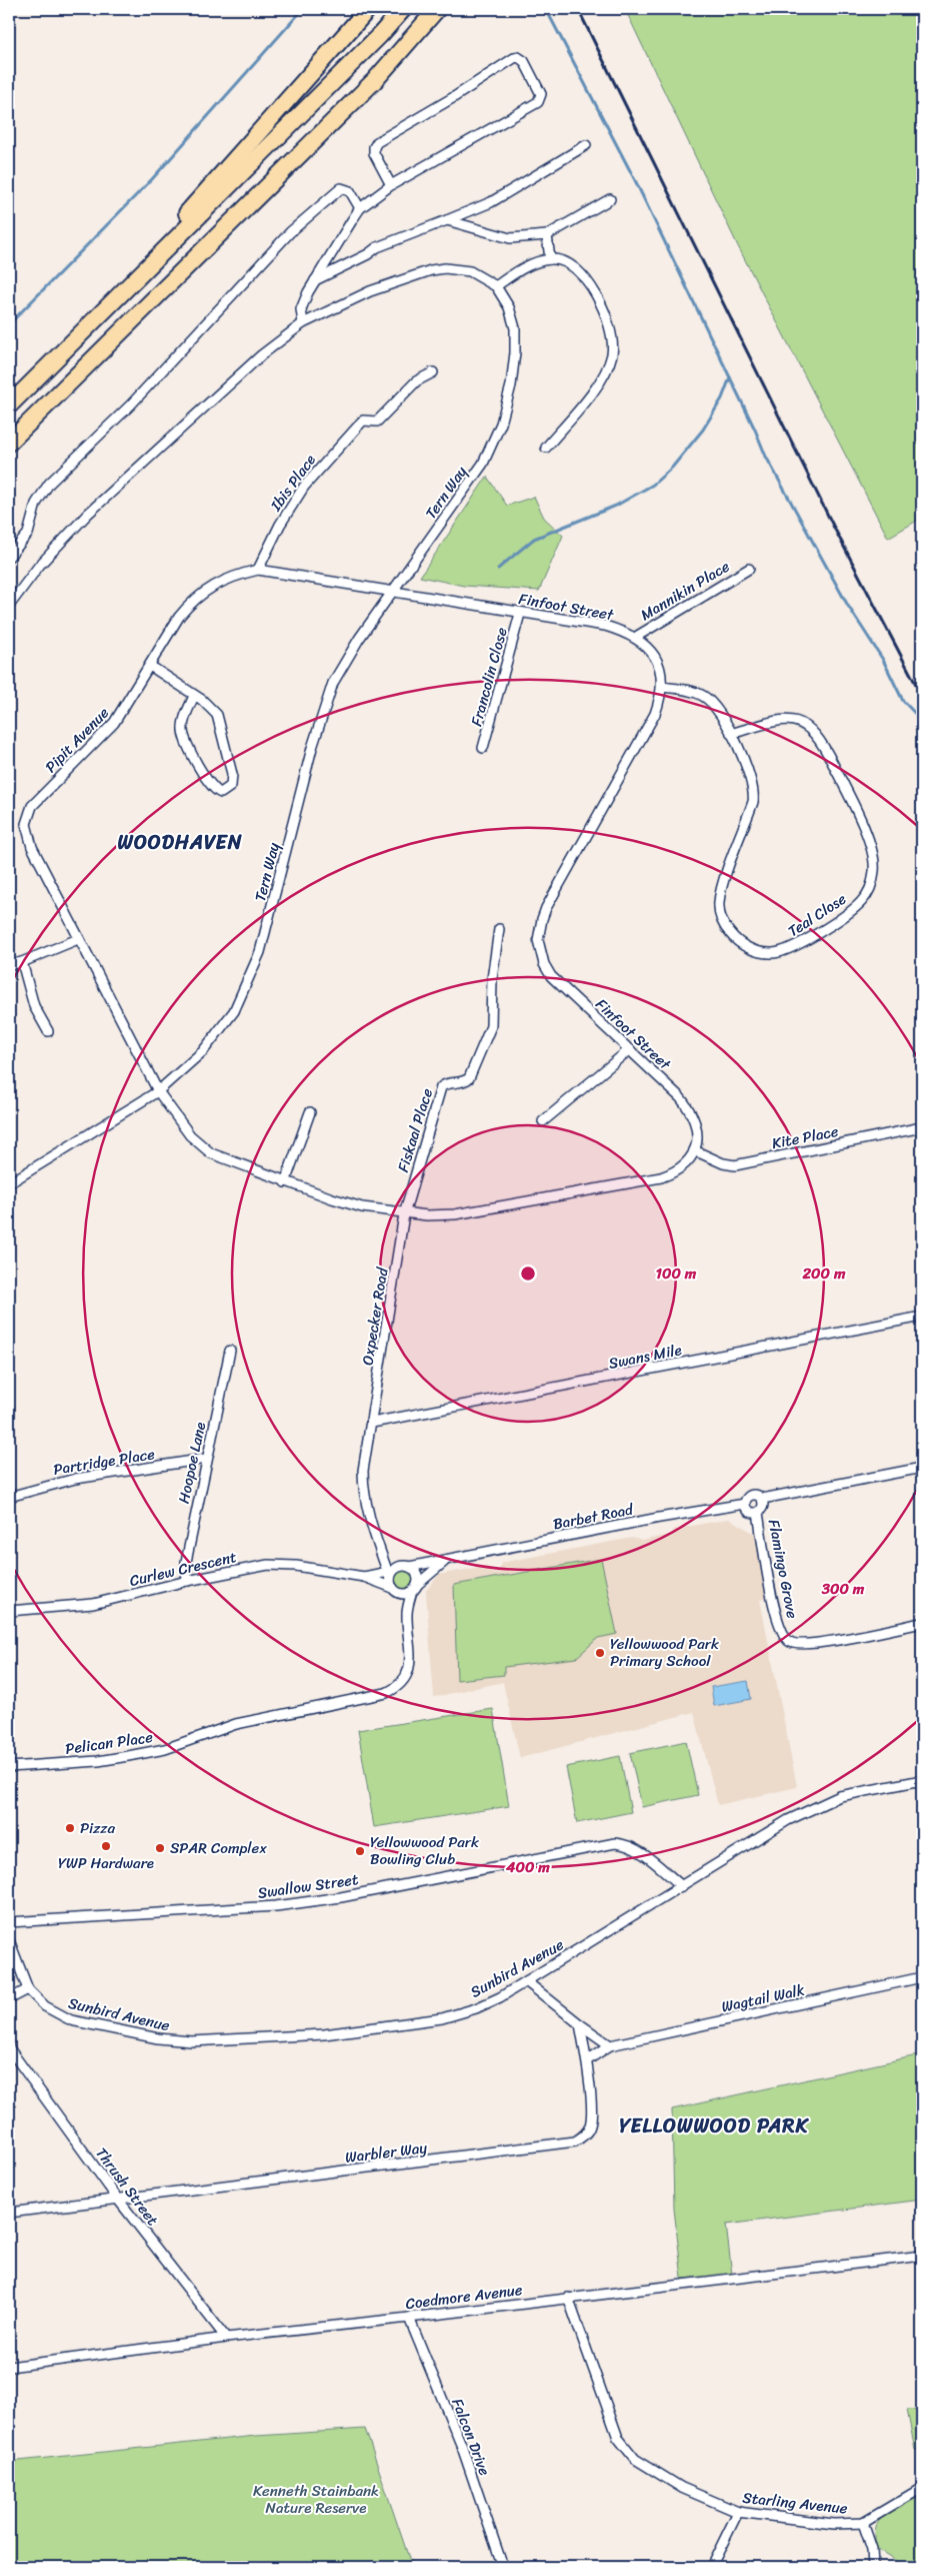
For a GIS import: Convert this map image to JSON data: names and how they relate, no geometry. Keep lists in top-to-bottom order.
{
  "streets": {
    "street": [
      "Ibis Place",
      "Tern Way",
      "Mannikin Place",
      "Finfoot Street",
      "Francolin Close",
      "Pipit Avenue",
      "Teal Close",
      "Fiskaal Place",
      "Kite Place",
      "Oxpecker Road",
      "Swans Mile",
      "Partridge Place",
      "Hoopoe Lane",
      "Barbet Road",
      "Curlew Crescent",
      "Flamingo Grove",
      "Pelican Place",
      "Swallow Street",
      "Sunbird Avenue",
      "Wagtail Walk",
      "Warbler Way",
      "Thrush Street",
      "Coedmore Avenue",
      "Falcon Drive",
      "Starling Avenue"
    ]
  },
  "crossings": [
    ["Ibis Place", "Pipit Avenue"],
    ["Tern Way", "Finfoot Street"],
    ["Tern Way", "Pipit Avenue"],
    ["Mannikin Place", "Finfoot Street"],
    ["Finfoot Street", "Francolin Close"],
    ["Finfoot Street", "Pipit Avenue"],
    ["Finfoot Street", "Teal Close"],
    ["Finfoot Street", "Kite Place"],
    ["Fiskaal Place", "Oxpecker Road"],
    ["Oxpecker Road", "Swans Mile"],
    ["Oxpecker Road", "Barbet Road"],
    ["Oxpecker Road", "Curlew Crescent"],
    ["Partridge Place", "Hoopoe Lane"],
    ["Hoopoe Lane", "Curlew Crescent"],
    ["Barbet Road", "Curlew Crescent"],
    ["Barbet Road", "Flamingo Grove"],
    ["Swallow Street", "Sunbird Avenue"],
    ["Wagtail Walk", "Warbler Way"],
    ["Warbler Way", "Thrush Street"],
    ["Thrush Street", "Coedmore Avenue"],
    ["Coedmore Avenue", "Falcon Drive"],
    ["Coedmore Avenue", "Starling Avenue"]
  ],
  "districts": ["WOODHAVEN", "YELLOWWOOD PARK"],
  "parks": ["Kenneth Stainbank Nature Reserve"],
  "places": [
    "Yellowwood Park Primary School",
    "Pizza",
    "YWP Hardware",
    "SPAR Complex",
    "Yellowwood Park Bowling Club"
  ],
  "rings": [
    "100 m",
    "200 m",
    "300 m",
    "400 m"
  ]
}
